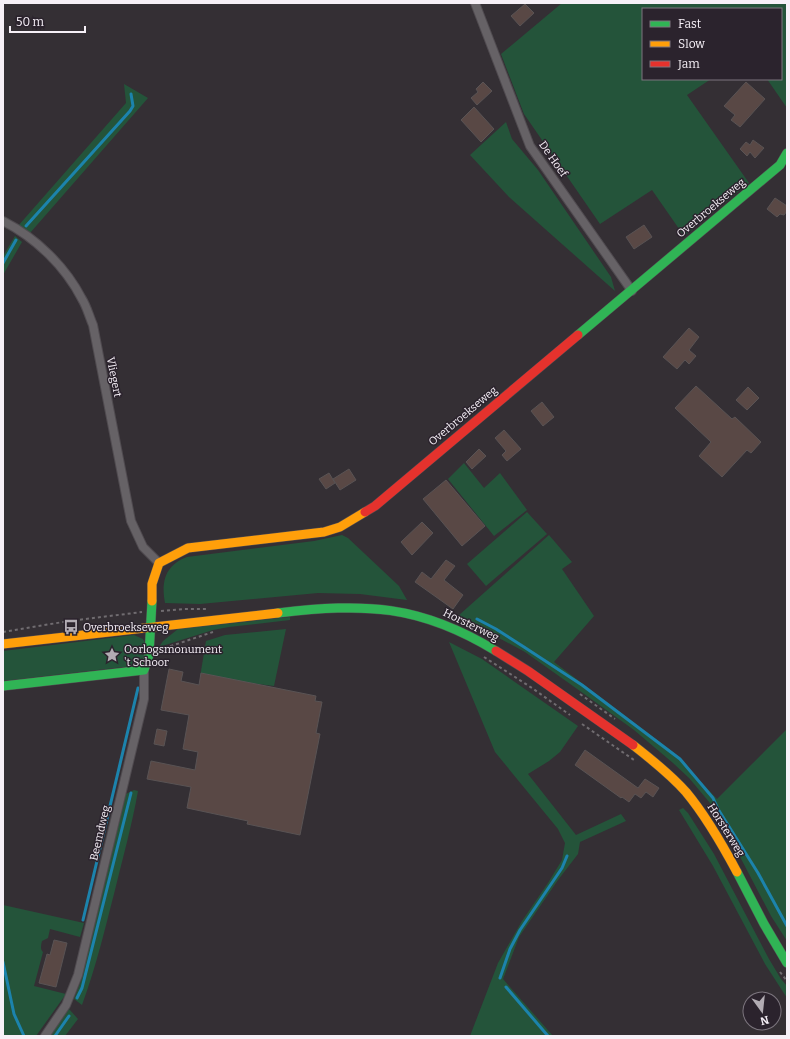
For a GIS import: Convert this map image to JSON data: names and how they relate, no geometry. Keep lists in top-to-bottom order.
{
  "streets": {
    "street": [
      "De Hoef",
      "Overbroekseweg",
      "Vliegert",
      "Horsterweg",
      "Beemdweg"
    ]
  },
  "crossings": [
    ["De Hoef", "Overbroekseweg"],
    ["Overbroekseweg", "Vliegert"],
    ["Horsterweg", "Beemdweg"]
  ],
  "places": {
    "bus stop": ["Overbroekseweg"],
    "place": ["Oorlogsmonument 't Schoor"]
  },
  "legend": ["Fast", "Slow", "Jam"],
  "scale_bar": "50 m",
  "north": "bottom"
}
